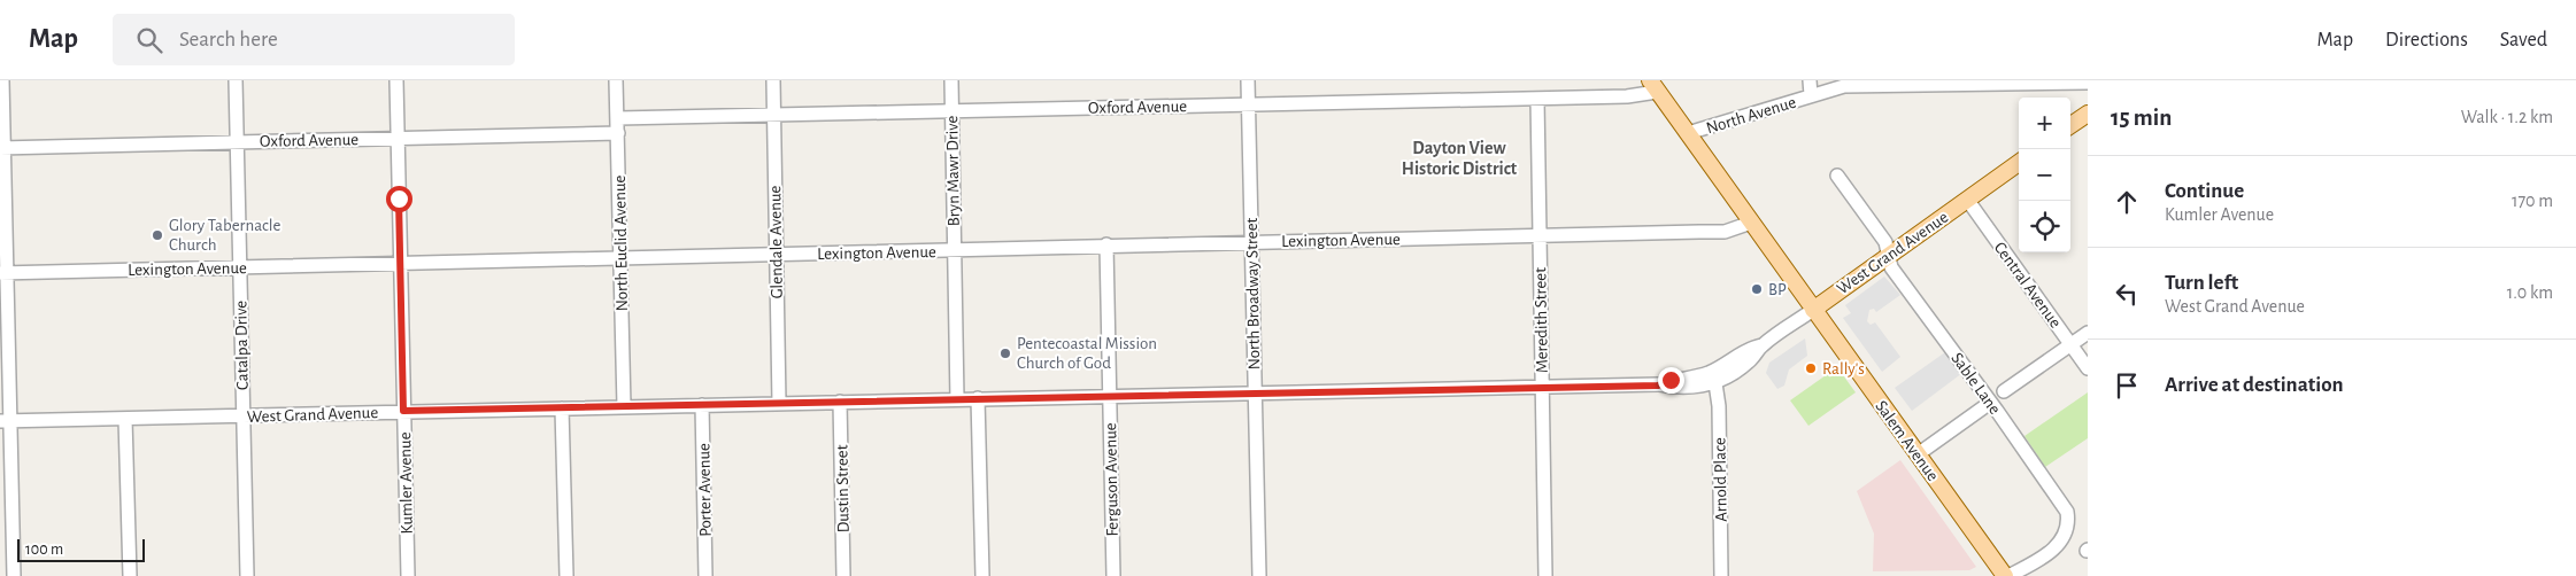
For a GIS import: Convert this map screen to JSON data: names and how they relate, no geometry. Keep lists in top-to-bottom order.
{
  "streets": {
    "main road": ["West Grand Avenue", "Salem Avenue"],
    "street": [
      "Oxford Avenue",
      "North Avenue",
      "Bryn Mawr Drive",
      "Lexington Avenue",
      "Glendale Avenue",
      "North Euclid Avenue",
      "Central Avenue",
      "North Broadway Street",
      "Meredith Street",
      "Catalpa Drive",
      "Sable Lane",
      "Ferguson Avenue",
      "Arnold Place",
      "Kumler Avenue",
      "Dustin Street",
      "Porter Avenue"
    ]
  },
  "crossings": [
    ["Oxford Avenue", "Bryn Mawr Drive"],
    ["Oxford Avenue", "Glendale Avenue"],
    ["Oxford Avenue", "North Euclid Avenue"],
    ["Oxford Avenue", "North Broadway Street"],
    ["Oxford Avenue", "Meredith Street"],
    ["Oxford Avenue", "Catalpa Drive"],
    ["Oxford Avenue", "Salem Avenue"],
    ["Oxford Avenue", "Kumler Avenue"],
    ["North Avenue", "Salem Avenue"],
    ["Bryn Mawr Drive", "Lexington Avenue"],
    ["Bryn Mawr Drive", "West Grand Avenue"],
    ["Lexington Avenue", "Glendale Avenue"],
    ["Lexington Avenue", "North Euclid Avenue"],
    ["Lexington Avenue", "North Broadway Street"],
    ["Lexington Avenue", "Meredith Street"],
    ["Lexington Avenue", "Catalpa Drive"],
    ["Lexington Avenue", "Salem Avenue"],
    ["Lexington Avenue", "Ferguson Avenue"],
    ["Lexington Avenue", "Kumler Avenue"],
    ["Glendale Avenue", "West Grand Avenue"],
    ["North Euclid Avenue", "West Grand Avenue"],
    ["West Grand Avenue", "Central Avenue"],
    ["West Grand Avenue", "North Broadway Street"],
    ["West Grand Avenue", "Meredith Street"],
    ["West Grand Avenue", "Catalpa Drive"],
    ["West Grand Avenue", "Sable Lane"],
    ["West Grand Avenue", "Salem Avenue"],
    ["West Grand Avenue", "Ferguson Avenue"],
    ["West Grand Avenue", "Arnold Place"],
    ["West Grand Avenue", "Kumler Avenue"],
    ["West Grand Avenue", "Dustin Street"],
    ["West Grand Avenue", "Porter Avenue"],
    ["Sable Lane", "Salem Avenue"]
  ],
  "districts": ["Dayton View Historic District"],
  "places": [
    "Glory Tabernacle Church",
    "BP",
    "Pentecoastal Mission Church of God",
    "Rally's"
  ],
  "scale_bar": "100 m",
  "page": {
    "header": "Map",
    "search": "Search here",
    "nav": ["Map", "Directions", "Saved"],
    "heading": ["15 min", "Walk · 1.2 km"],
    "map_buttons": ["+", "−"],
    "list": [
      ["Continue", "Kumler Avenue", "170 m"],
      ["Turn left", "West Grand Avenue", "1.0 km"],
      "Arrive at destination"
    ],
    "scale": "100 m"
  }
}
